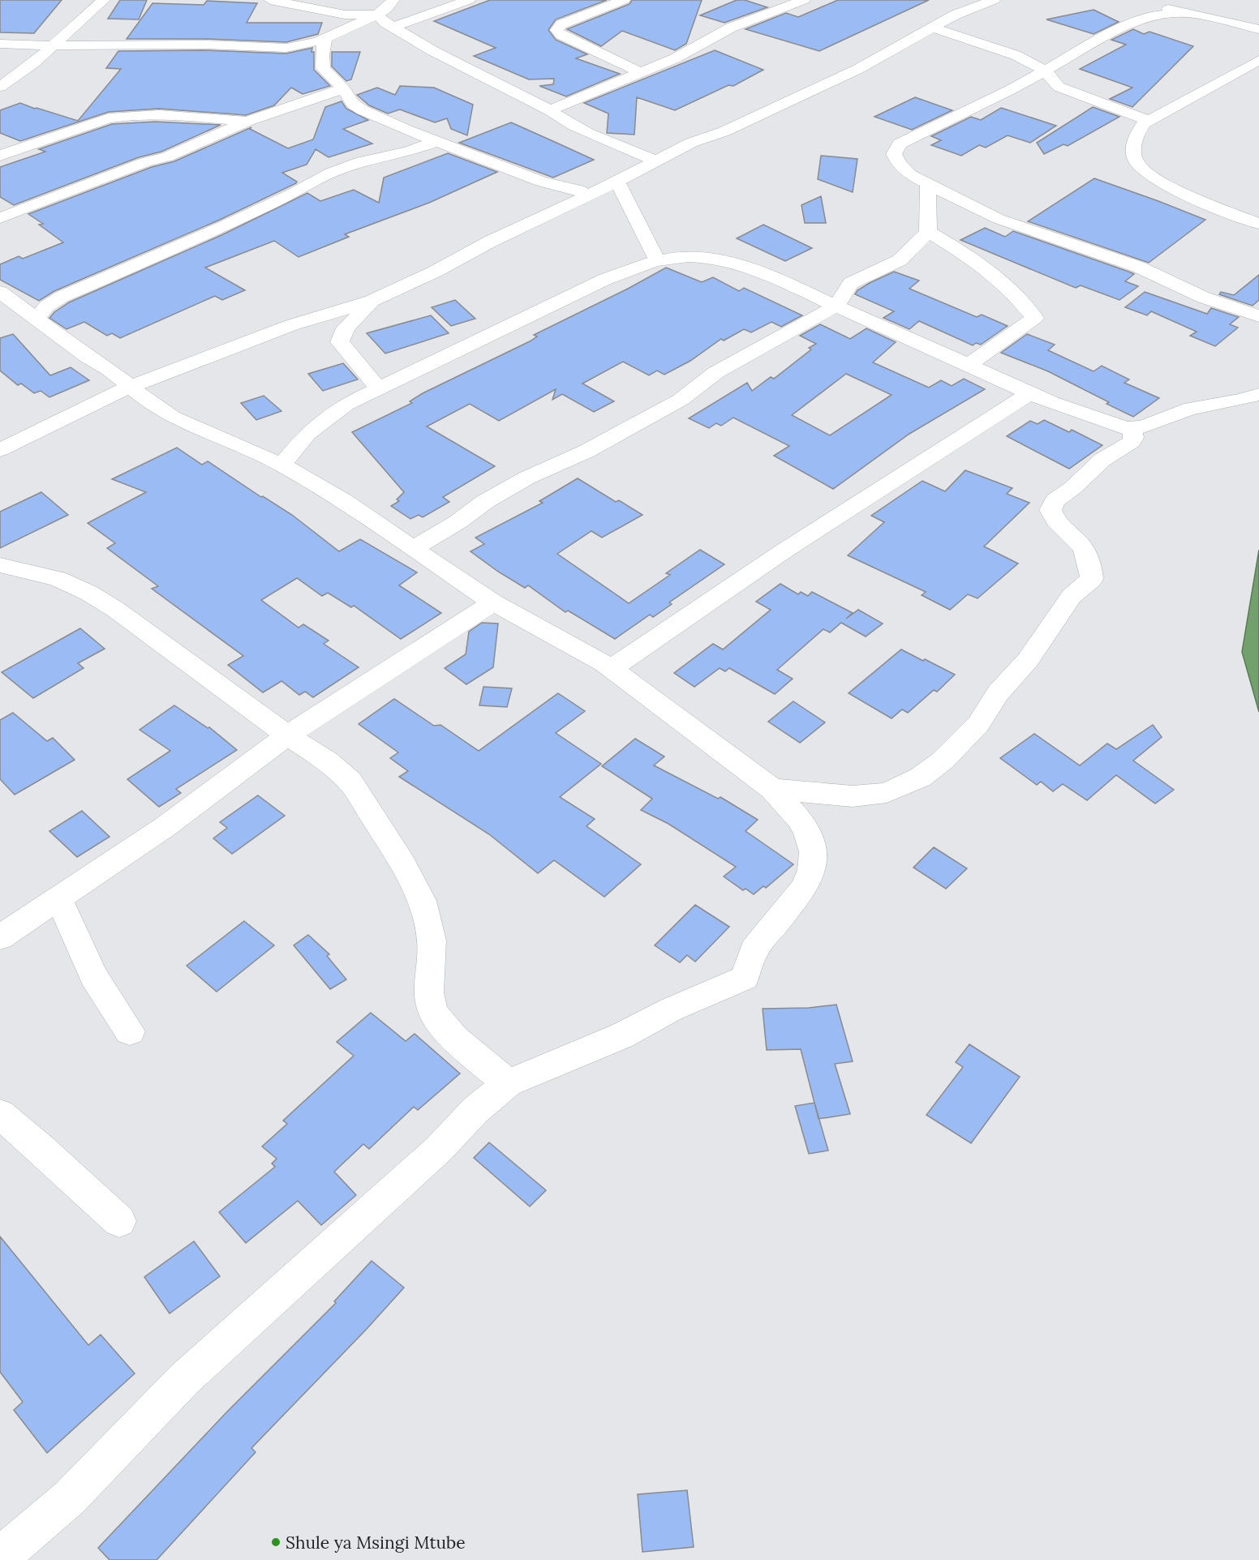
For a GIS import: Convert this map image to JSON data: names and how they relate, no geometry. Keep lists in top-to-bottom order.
{
  "places": ["Shule ya Msingi Mtube"]
}
